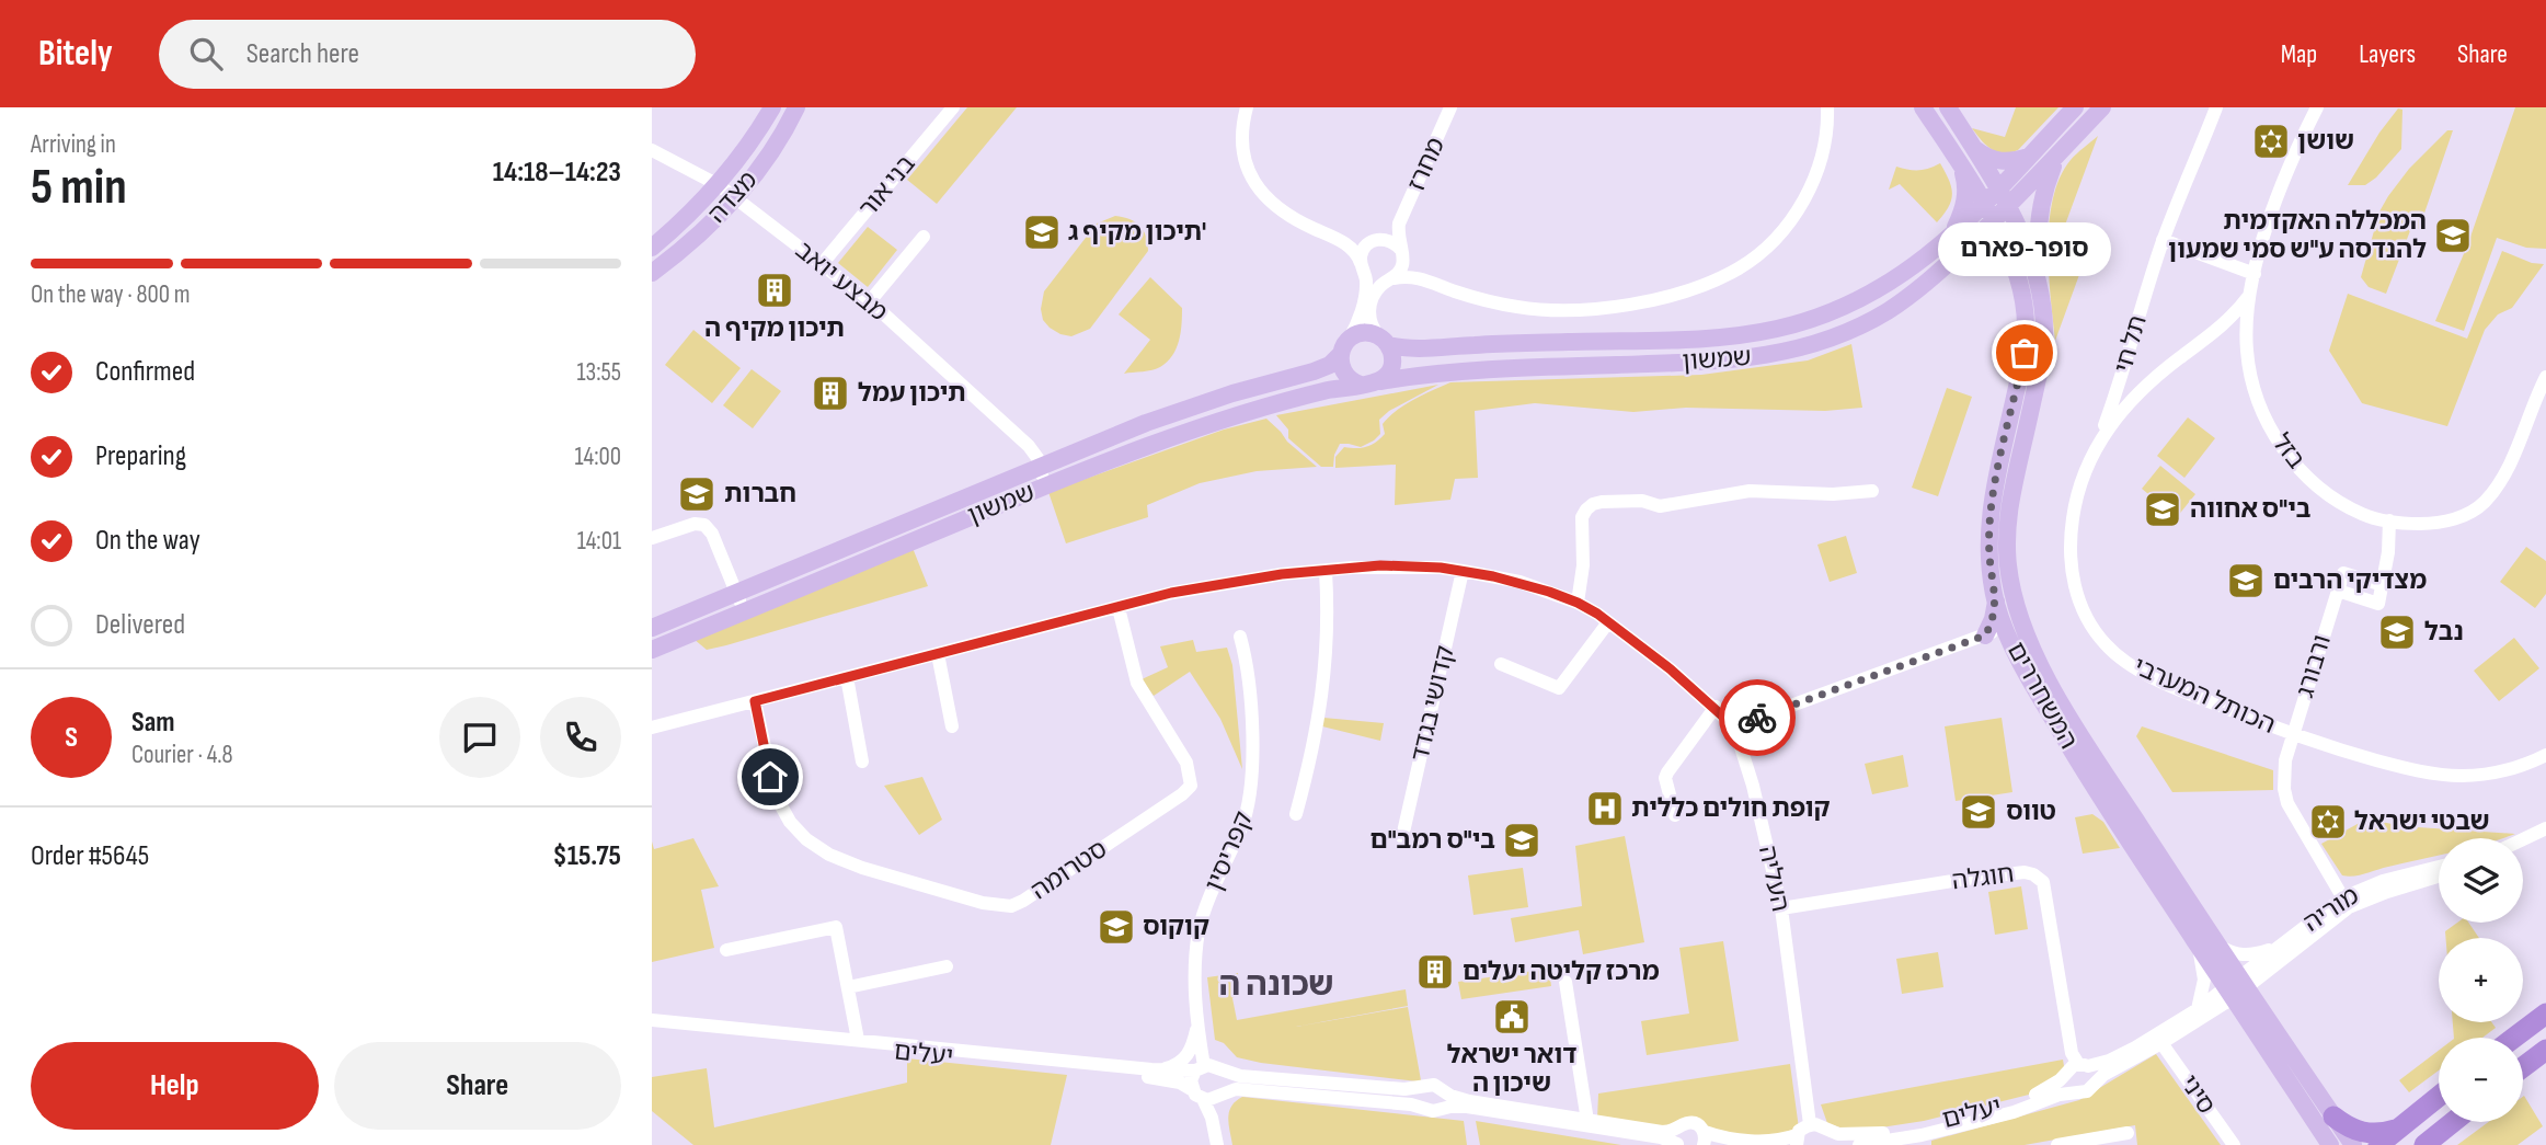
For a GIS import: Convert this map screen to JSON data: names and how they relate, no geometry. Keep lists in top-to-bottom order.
{
  "streets": {
    "main road": ["מצדה", "שמשון", "המשחררים"],
    "street": [
      "מחרז",
      "בני אור",
      "מבצע יואב",
      "תל חי",
      "בזל",
      "ורבורג",
      "הכותל המערבי",
      "קדושי בגדד",
      "קפריסין",
      "סטרומה",
      "חוגלה",
      "העליה",
      "מוריה",
      "יעלים",
      "סיני"
    ]
  },
  "crossings": [
    ["בני אור", "מבצע יואב"],
    ["מצדה", "מבצע יואב"],
    ["מבצע יואב", "שמשון"],
    ["תל חי", "הכותל המערבי"],
    ["שמשון", "המשחררים"],
    ["בזל", "הכותל המערבי"],
    ["ורבורג", "הכותל המערבי"],
    ["ורבורג", "מוריה"],
    ["המשחררים", "מוריה"],
    ["קדושי בגדד", "העליה"],
    ["קפריסין", "העליה"],
    ["קפריסין", "יעלים"],
    ["סטרומה", "העליה"],
    ["חוגלה", "העליה"],
    ["חוגלה", "יעלים"],
    ["העליה", "יעלים"]
  ],
  "districts": ["שכונה ה"],
  "places": {
    "synagogue": ["שושן", "שבטי ישראל"],
    "school or university": [
      "תיכון מקיף ג'",
      "המכללה האקדמית להנדסה ע\"ש סמי שמעון",
      "חברות",
      "בי\"ס אחווה",
      "מצדיקי הרבים",
      "נבל",
      "טווס",
      "בי\"ס רמב\"ם",
      "קוקוס"
    ],
    "building": ["תיכון מקיף ה", "תיכון עמל", "מרכז קליטה יעלים"],
    "other": ["סופר-פארם"],
    "hospital": ["קופת חולים כללית"],
    "public building": ["דואר ישראל שיכון ה"]
  },
  "page": {
    "header": "Bitely",
    "search": "Search here",
    "nav": ["Map", "Layers", "Share"],
    "heading": ["5 min", "Arriving in", "14:18–14:23"],
    "panel": [
      "Sam",
      "Courier · 4.8",
      "Order #5645",
      "$15.75"
    ],
    "bubble": "סופר-פארם",
    "bar": "On the way · 800 m",
    "list": [
      ["Confirmed", "13:55"],
      ["Preparing", "14:00"],
      ["On the way", "14:01"],
      "Delivered"
    ],
    "round": "S",
    "map_buttons": ["+", "−"],
    "buttons": ["Help", "Share"]
  }
}
